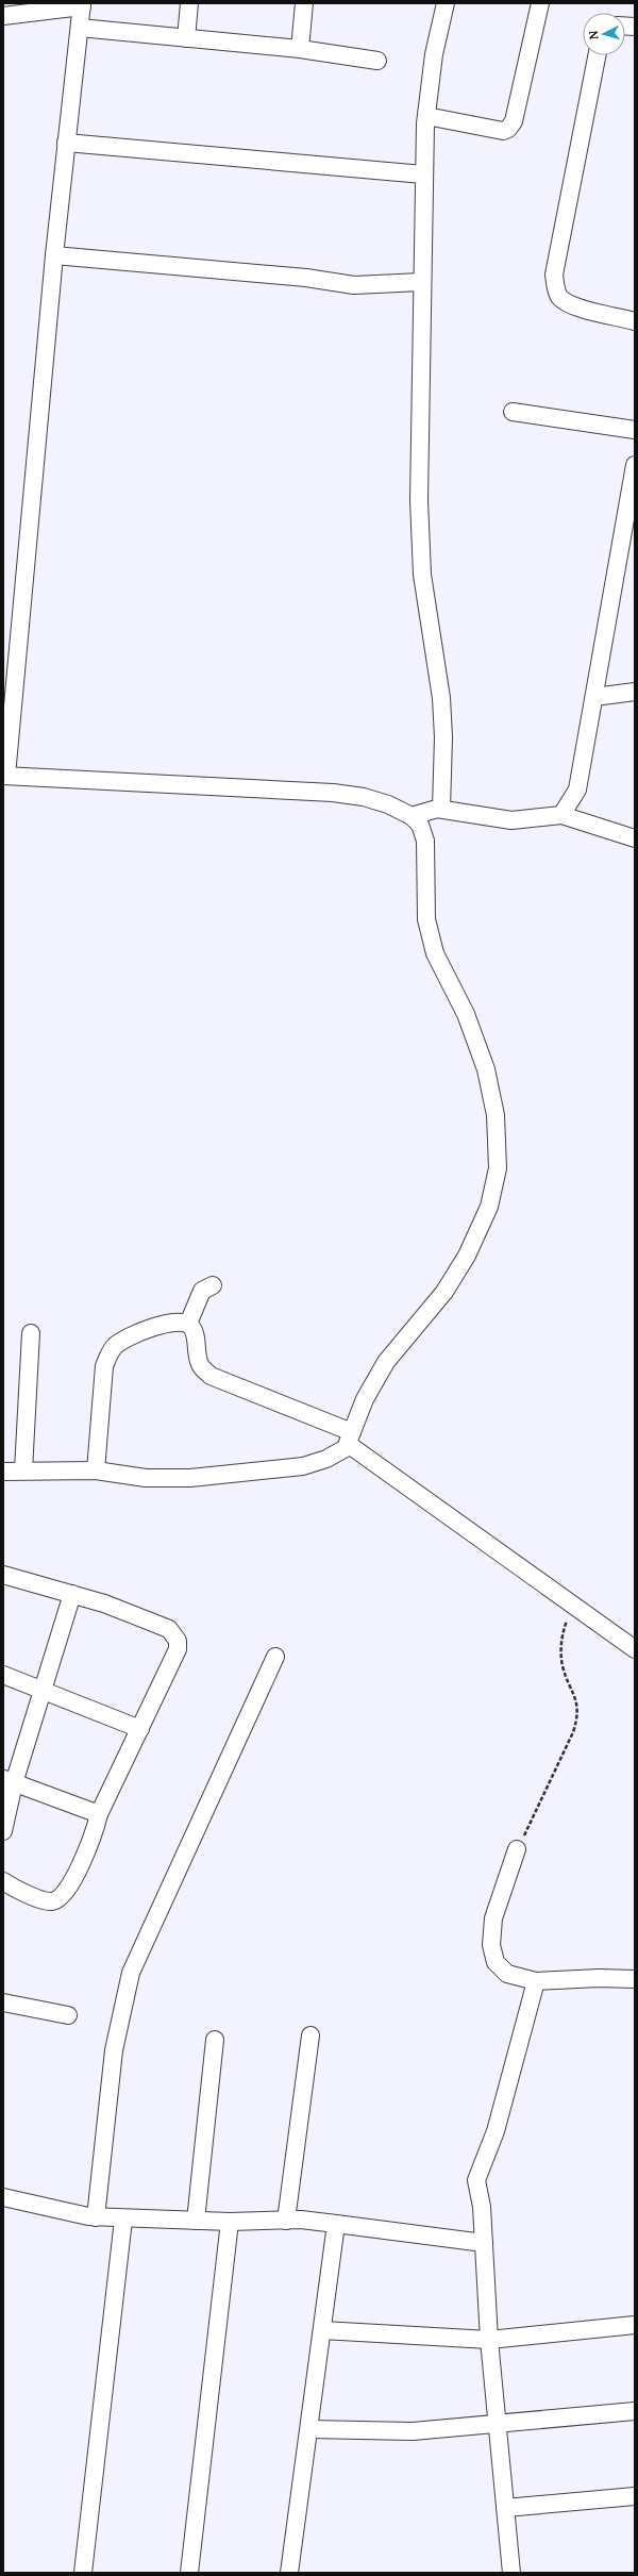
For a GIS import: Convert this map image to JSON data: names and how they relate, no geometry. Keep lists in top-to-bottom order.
{
  "north": "left"
}
